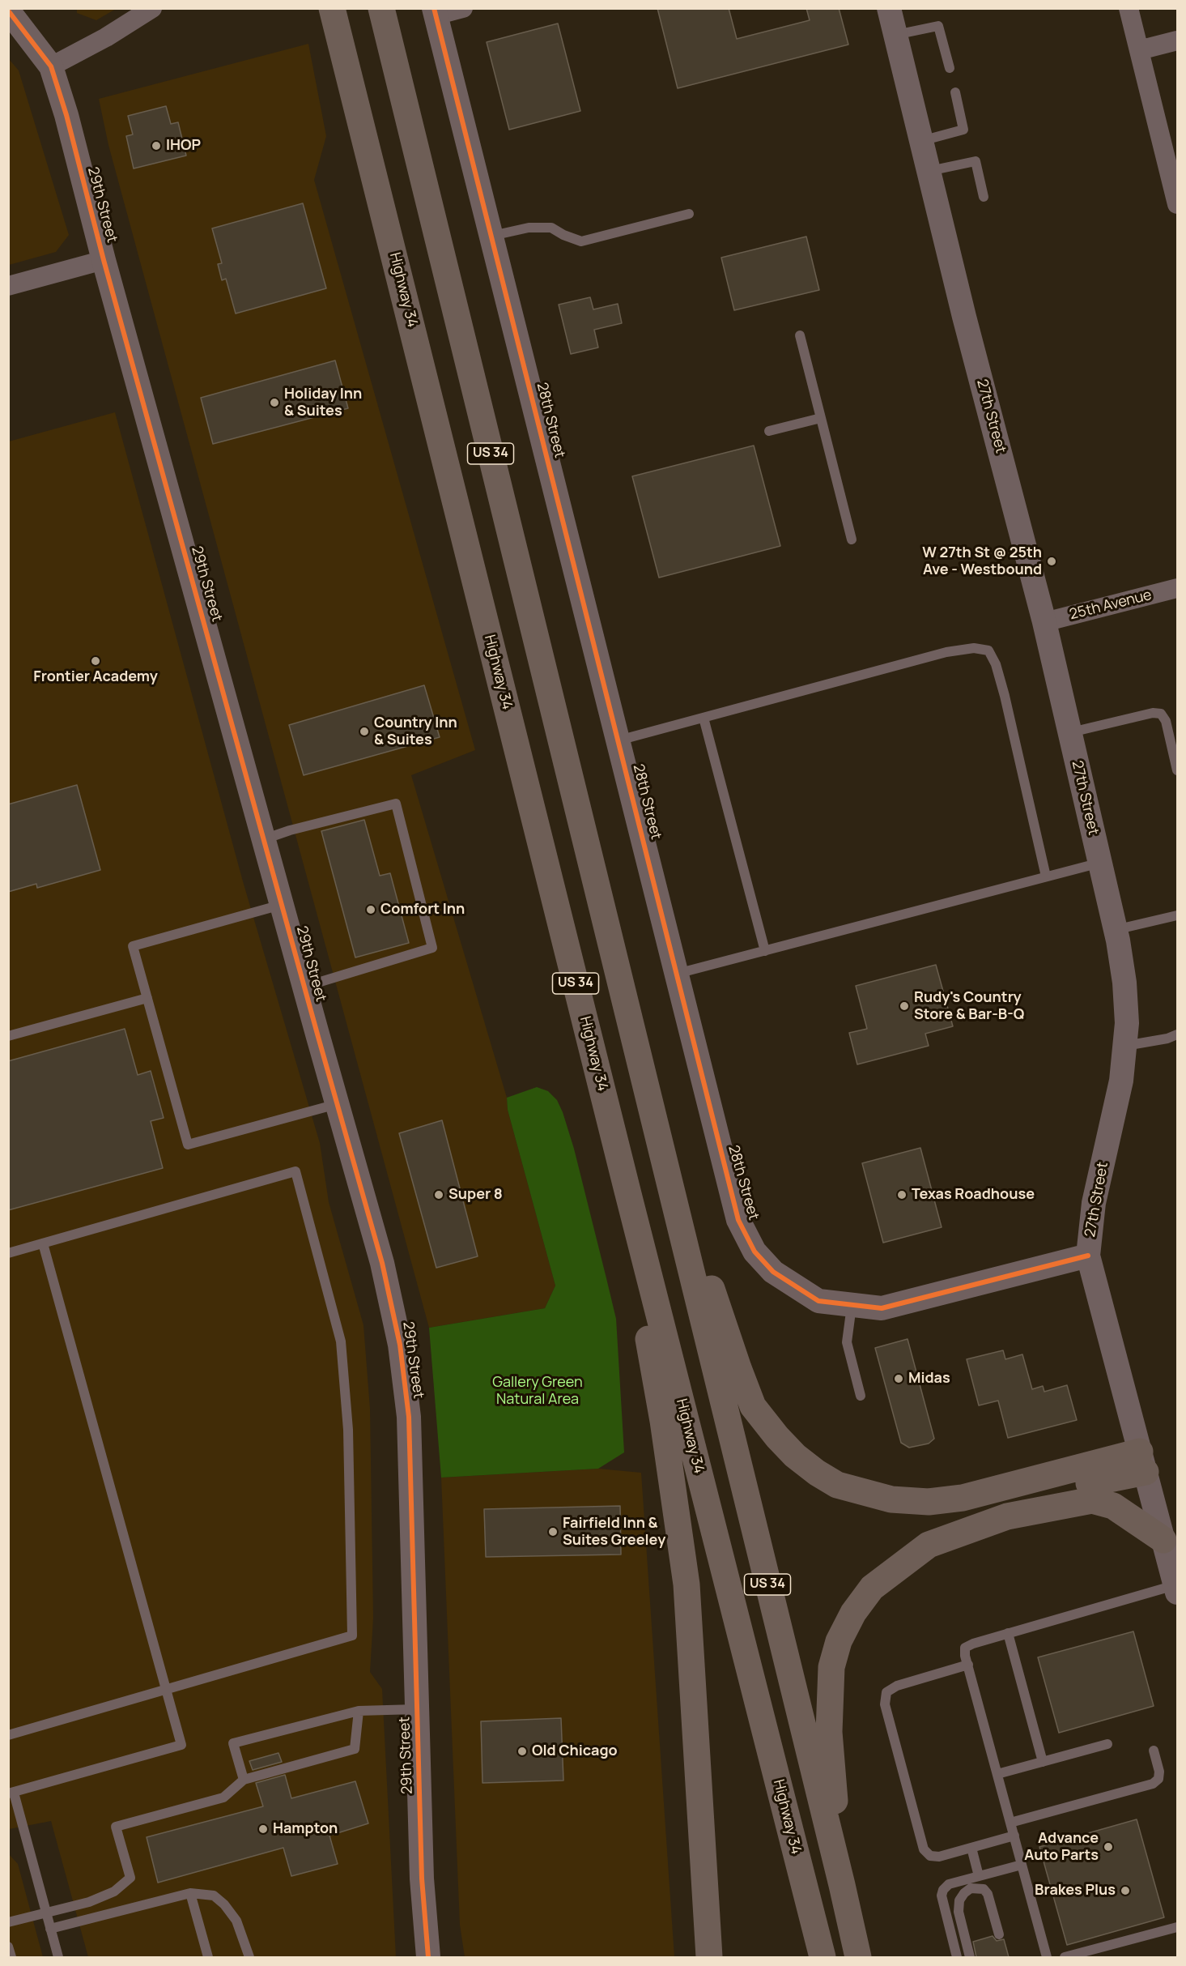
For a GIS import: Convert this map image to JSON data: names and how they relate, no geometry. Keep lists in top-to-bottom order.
{
  "streets": {
    "highway": ["Highway 34", "US 34"],
    "street": [
      "29th Street",
      "27th Street",
      "28th Street",
      "25th Avenue"
    ]
  },
  "crossings": [
    ["27th Street", "28th Street"],
    ["27th Street", "25th Avenue"]
  ],
  "parks": ["Gallery Green Natural Area"],
  "places": [
    "IHOP",
    "Holiday Inn & Suites",
    "W 27th St @ 25th Ave - Westbound",
    "Frontier Academy",
    "Country Inn & Suites",
    "Comfort Inn",
    "Rudy's Country Store & Bar-B-Q",
    "Super 8",
    "Texas Roadhouse",
    "Midas",
    "Fairfield Inn & Suites Greeley",
    "Old Chicago",
    "Hampton",
    "Advance Auto Parts",
    "Brakes Plus"
  ]
}
